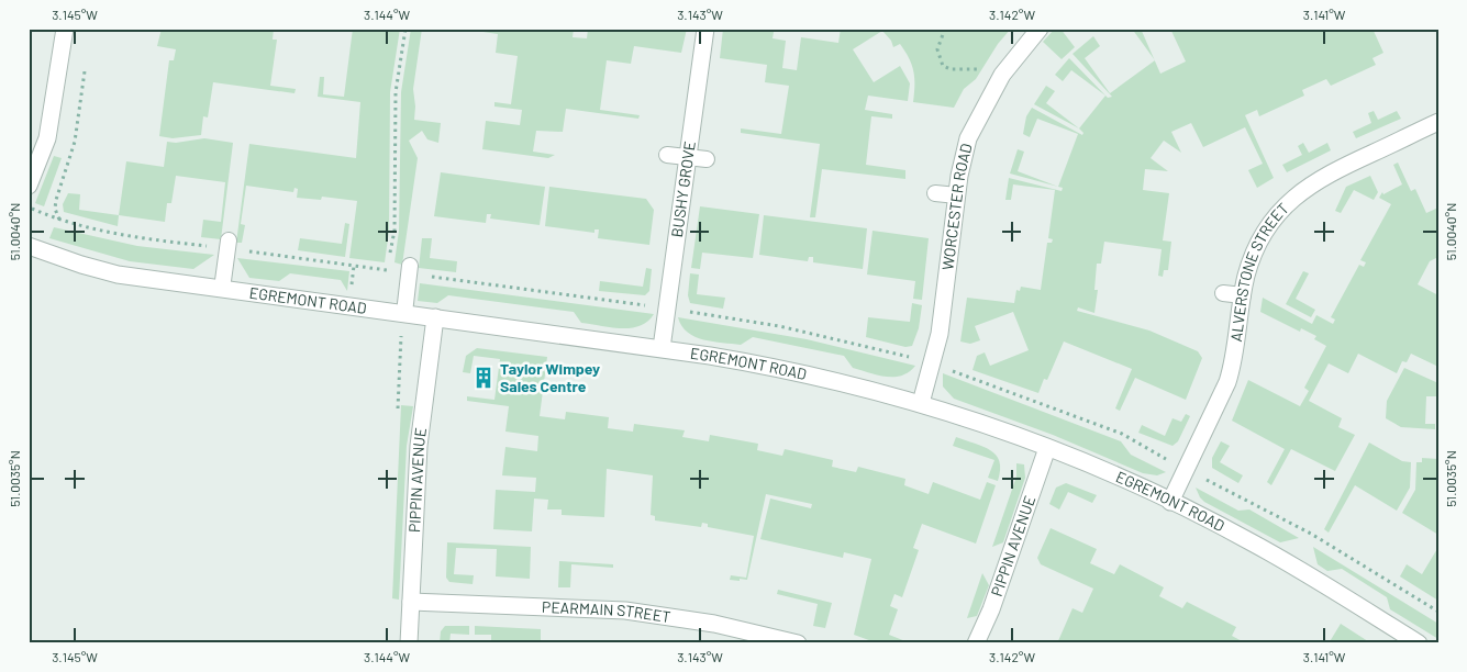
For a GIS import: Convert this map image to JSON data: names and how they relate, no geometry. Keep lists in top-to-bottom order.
{
  "streets": {
    "street": [
      "BUSHY GROVE",
      "WORCESTER ROAD",
      "ALVERSTONE STREET",
      "EGREMONT ROAD",
      "PIPPIN AVENUE",
      "PEARMAIN STREET"
    ]
  },
  "crossings": [
    ["BUSHY GROVE", "EGREMONT ROAD"],
    ["WORCESTER ROAD", "EGREMONT ROAD"],
    ["ALVERSTONE STREET", "EGREMONT ROAD"],
    ["EGREMONT ROAD", "PIPPIN AVENUE"],
    ["PIPPIN AVENUE", "PEARMAIN STREET"]
  ],
  "places": {
    "building": ["Taylor Wimpey Sales Centre"]
  },
  "coordinates": [
    "3.145°W",
    "3.144°W",
    "3.143°W",
    "3.142°W",
    "3.141°W",
    "51.0040°N",
    "51.0035°N"
  ]
}
